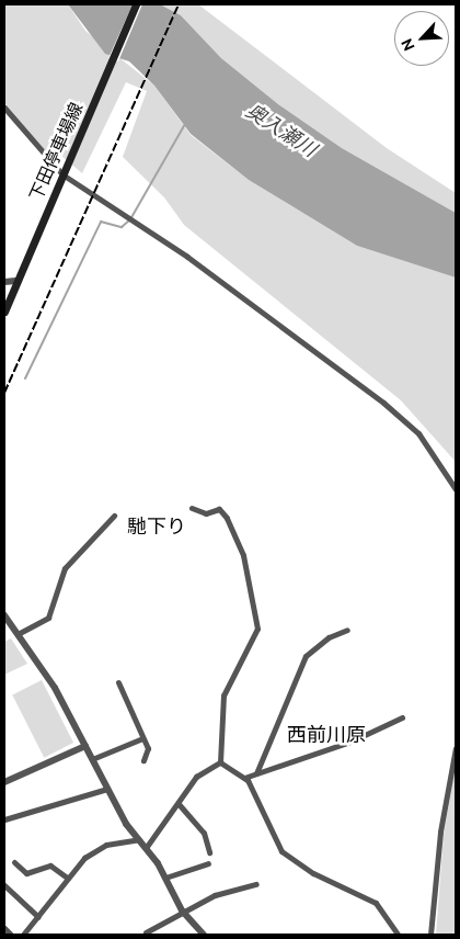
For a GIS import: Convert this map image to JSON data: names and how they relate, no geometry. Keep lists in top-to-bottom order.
{
  "streets": {
    "main road": ["下田停車場線"]
  },
  "districts": ["馳下り", "西前川原"],
  "water": ["奥入瀬川"],
  "north": "bottom left"
}
